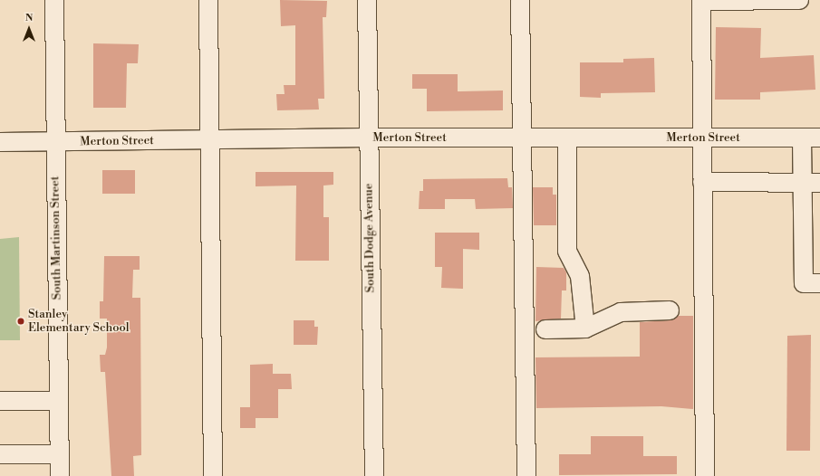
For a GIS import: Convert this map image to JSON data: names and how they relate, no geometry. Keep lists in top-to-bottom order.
{
  "streets": {
    "street": ["Merton Street", "South Martinson Street", "South Dodge Avenue"]
  },
  "crossings": [
    ["Merton Street", "South Martinson Street"],
    ["Merton Street", "South Dodge Avenue"]
  ],
  "places": ["Stanley Elementary School"],
  "north": "top"
}
